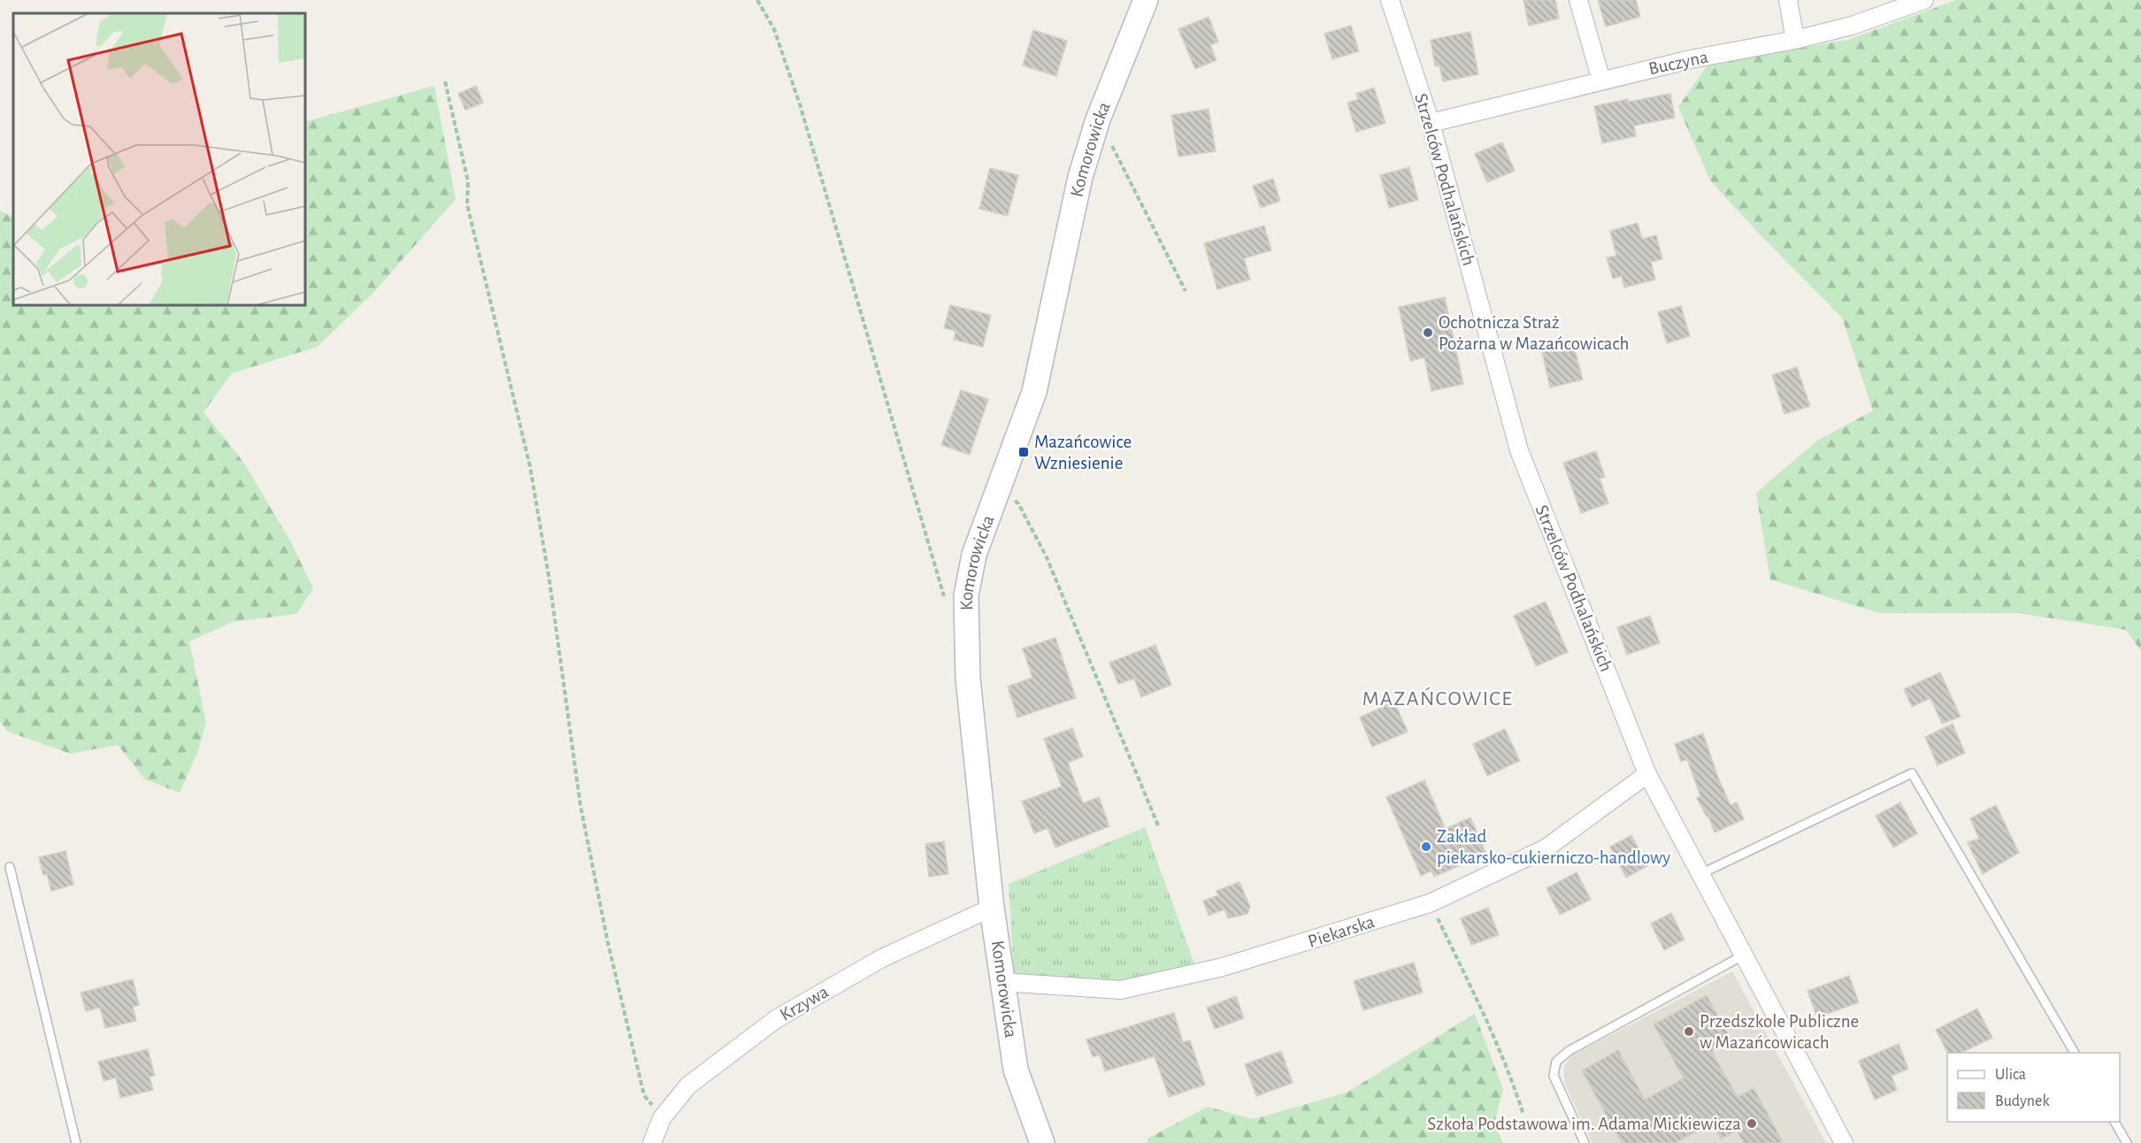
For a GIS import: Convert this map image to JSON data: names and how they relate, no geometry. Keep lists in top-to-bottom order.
{
  "streets": {
    "street": [
      "Buczyna",
      "Komorowicka",
      "Strzelców Podhalańskich",
      "Piekarska",
      "Krzywa"
    ]
  },
  "crossings": [
    ["Buczyna", "Strzelców Podhalańskich"],
    ["Komorowicka", "Piekarska"],
    ["Komorowicka", "Krzywa"],
    ["Strzelców Podhalańskich", "Piekarska"]
  ],
  "districts": ["MAZAŃCOWICE"],
  "places": {
    "other": [
      "Ochotnicza Straż Pożarna w Mazańcowicach",
      "Zakład piekarsko-cukierniczo-handlowy",
      "Przedszkole Publiczne w Mazańcowicach",
      "Szkoła Podstawowa im. Adama Mickiewicza"
    ],
    "transit": ["Mazańcowice Wzniesienie"]
  },
  "legend": ["Ulica", "Budynek"]
}
